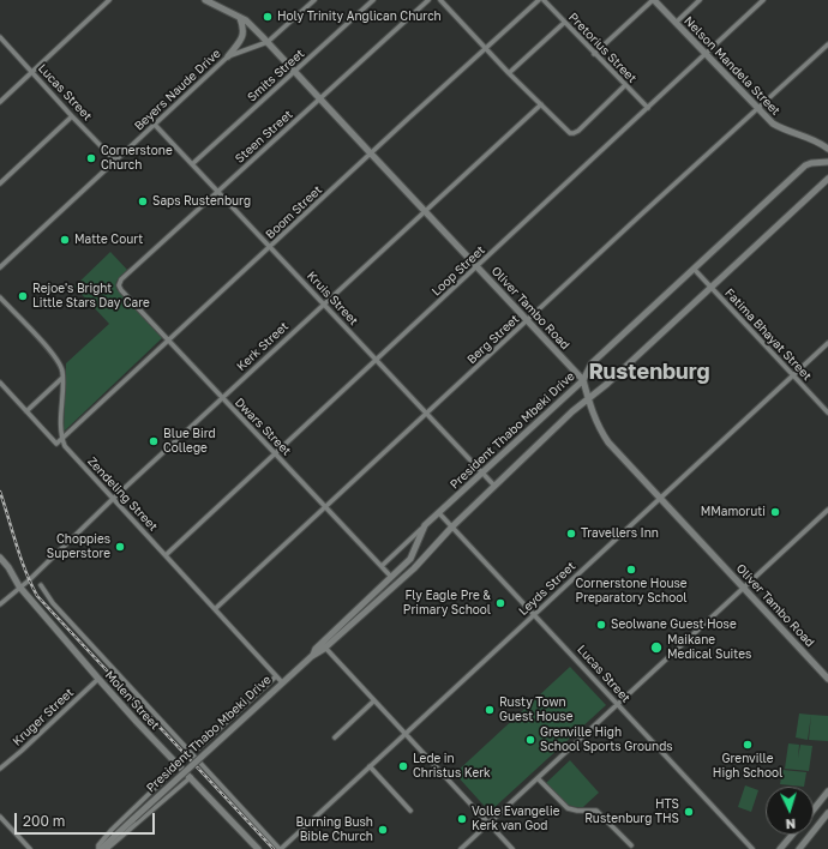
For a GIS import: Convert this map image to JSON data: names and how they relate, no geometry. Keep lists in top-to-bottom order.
{
  "streets": {
    "street": [
      "Pretorius Street",
      "Nelson Mandela Street",
      "Smits Street",
      "Beyers Naude Drive",
      "Lucas Street",
      "Steen Street",
      "Boom Street",
      "Loop Street",
      "Kruis Street",
      "Oliver Tambo Road",
      "Fatima Bhayat Street",
      "Berg Street",
      "Kerk Street",
      "Dwars Street",
      "President Thabo Mbeki Drive",
      "Zendeling Street",
      "Leyds Street",
      "Molen Street",
      "Kruger Street"
    ]
  },
  "crossings": [
    ["Pretorius Street", "Loop Street"],
    ["Nelson Mandela Street", "Loop Street"],
    ["Nelson Mandela Street", "Berg Street"],
    ["Smits Street", "Kruis Street"],
    ["Smits Street", "Oliver Tambo Road"],
    ["Beyers Naude Drive", "Lucas Street"],
    ["Beyers Naude Drive", "Kruis Street"],
    ["Beyers Naude Drive", "Oliver Tambo Road"],
    ["Lucas Street", "President Thabo Mbeki Drive"],
    ["Lucas Street", "Leyds Street"],
    ["Steen Street", "Kruis Street"],
    ["Steen Street", "Oliver Tambo Road"],
    ["Steen Street", "Dwars Street"],
    ["Boom Street", "Kruis Street"],
    ["Boom Street", "Oliver Tambo Road"],
    ["Boom Street", "Dwars Street"],
    ["Boom Street", "Zendeling Street"],
    ["Loop Street", "Kruis Street"],
    ["Loop Street", "Oliver Tambo Road"],
    ["Loop Street", "Dwars Street"],
    ["Loop Street", "Zendeling Street"],
    ["Kruis Street", "Berg Street"],
    ["Kruis Street", "Kerk Street"],
    ["Kruis Street", "President Thabo Mbeki Drive"],
    ["Oliver Tambo Road", "Berg Street"],
    ["Oliver Tambo Road", "Kerk Street"],
    ["Oliver Tambo Road", "President Thabo Mbeki Drive"],
    ["Oliver Tambo Road", "Leyds Street"],
    ["Fatima Bhayat Street", "President Thabo Mbeki Drive"],
    ["Fatima Bhayat Street", "Leyds Street"],
    ["Berg Street", "Dwars Street"],
    ["Berg Street", "Zendeling Street"],
    ["Kerk Street", "Dwars Street"],
    ["Kerk Street", "Zendeling Street"],
    ["Kerk Street", "Molen Street"],
    ["Dwars Street", "President Thabo Mbeki Drive"],
    ["President Thabo Mbeki Drive", "Zendeling Street"],
    ["Leyds Street", "Molen Street"],
    ["Molen Street", "Kruger Street"]
  ],
  "districts": ["Rustenburg"],
  "places": [
    "Holy Trinity Anglican Church",
    "Cornerstone Church",
    "Saps Rustenburg",
    "Matte Court",
    "Rejoe's Bright Little Stars Day Care",
    "Blue Bird College",
    "MMamoruti",
    "Travellers Inn",
    "Choppies Superstore",
    "Cornerstone House Preparatory School",
    "Fly Eagle Pre & Primary School",
    "Seolwane Guest Hose",
    "Maikane Medical Suites",
    "Rusty Town Guest House",
    "Grenville High School Sports Grounds",
    "Grenville High School",
    "Lede in Christus Kerk",
    "HTS Rustenburg THS",
    "Volle Evangelie Kerk van God",
    "Burning Bush Bible Church"
  ],
  "scale_bar": "200 m",
  "north": "bottom"
}
